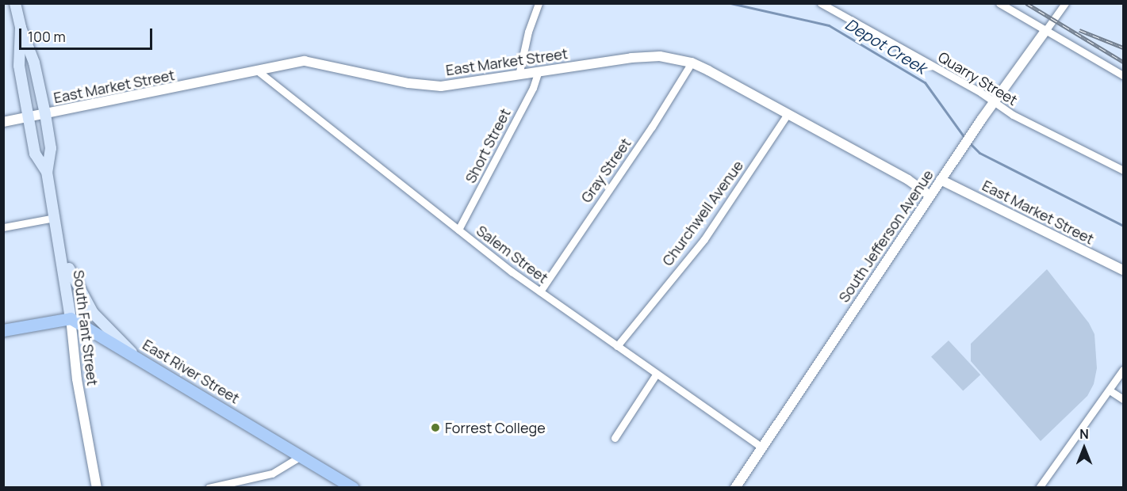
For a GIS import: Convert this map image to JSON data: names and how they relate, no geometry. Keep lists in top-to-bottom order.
{
  "streets": {
    "main road": ["South Fant Street", "East River Street"],
    "street": [
      "East Market Street",
      "Quarry Street",
      "Short Street",
      "Gray Street",
      "Churchwell Avenue",
      "South Jefferson Avenue",
      "Salem Street"
    ]
  },
  "crossings": [
    ["East Market Street", "Short Street"],
    ["East Market Street", "Gray Street"],
    ["East Market Street", "Churchwell Avenue"],
    ["East Market Street", "South Jefferson Avenue"],
    ["East Market Street", "Salem Street"],
    ["East Market Street", "South Fant Street"],
    ["Quarry Street", "South Jefferson Avenue"],
    ["Short Street", "Salem Street"],
    ["Gray Street", "Salem Street"],
    ["Churchwell Avenue", "Salem Street"],
    ["South Jefferson Avenue", "Salem Street"],
    ["South Fant Street", "East River Street"]
  ],
  "water": ["Depot Creek"],
  "places": ["Forrest College"],
  "scale_bar": "100 m",
  "north": "top"
}
